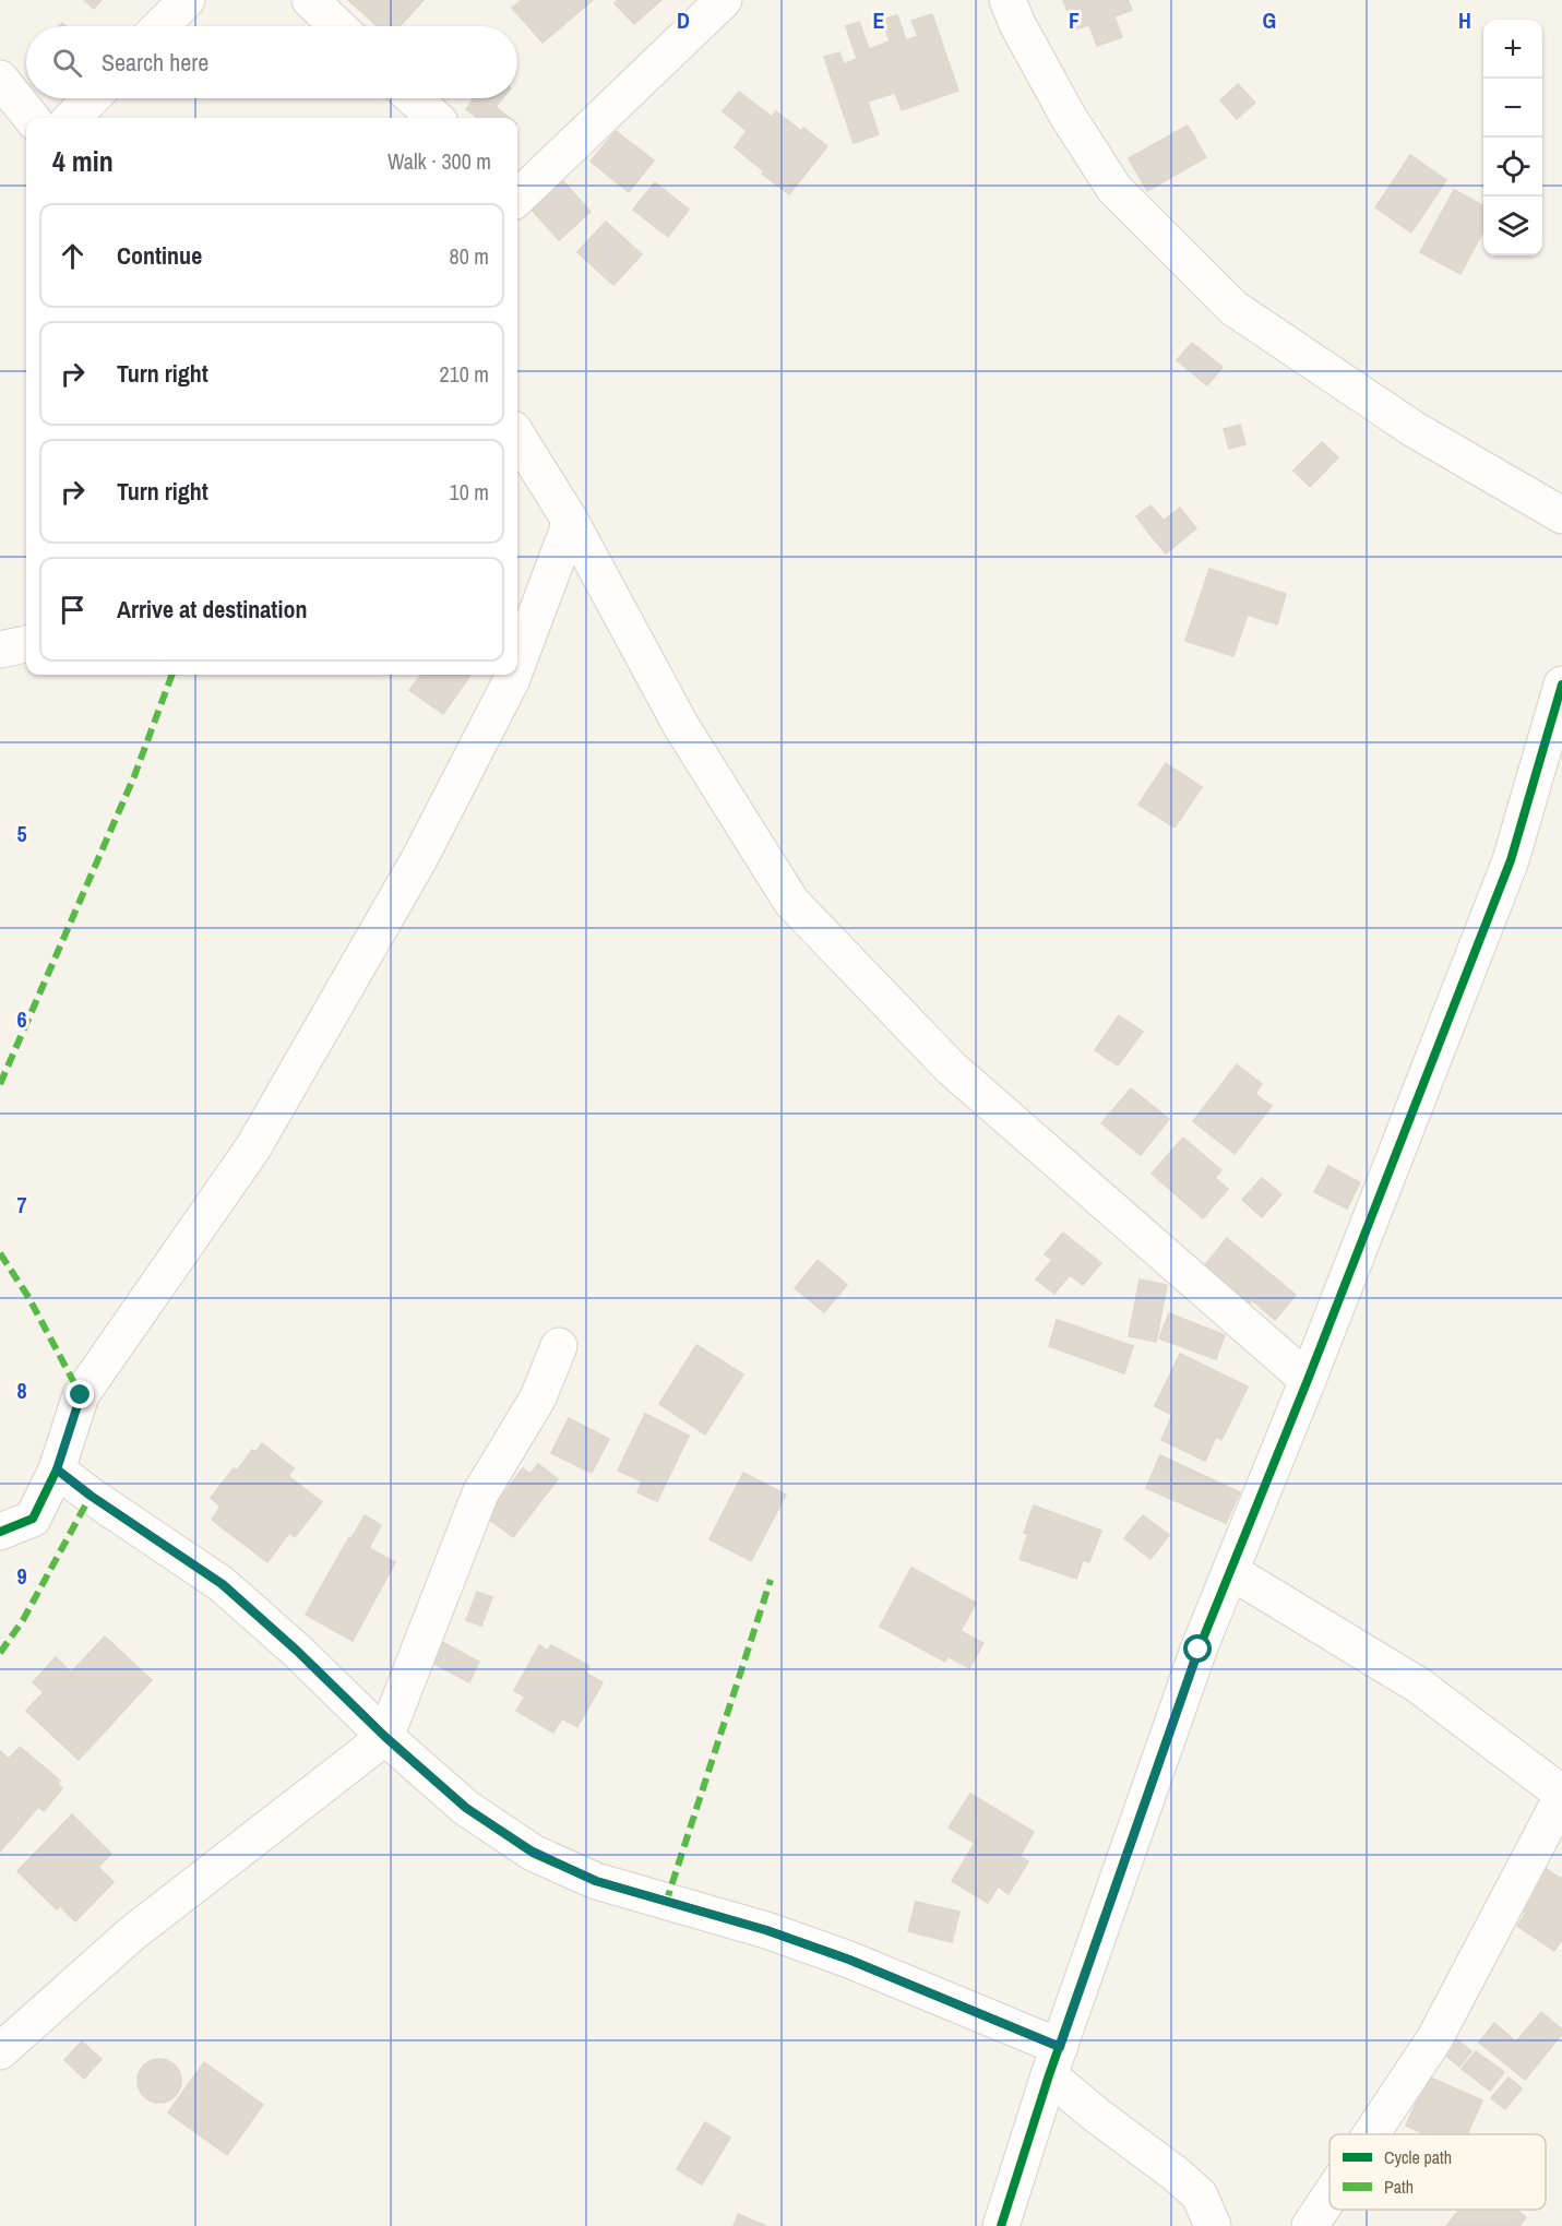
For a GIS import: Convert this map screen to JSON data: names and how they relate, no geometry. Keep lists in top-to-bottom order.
{
  "legend": ["Cycle path", "Path"],
  "page": {
    "map_buttons": ["+", "−"],
    "search": "Search here",
    "heading": ["4 min", "Walk · 300 m"],
    "list": [
      ["Continue", "80 m"],
      ["Turn right", "210 m"],
      ["Turn right", "10 m"],
      "Arrive at destination"
    ]
  },
  "grid": {
    "columns": [
      "D",
      "E",
      "F",
      "G",
      "H"
    ],
    "rows": [
      "5",
      "6",
      "7",
      "8",
      "9"
    ]
  }
}
